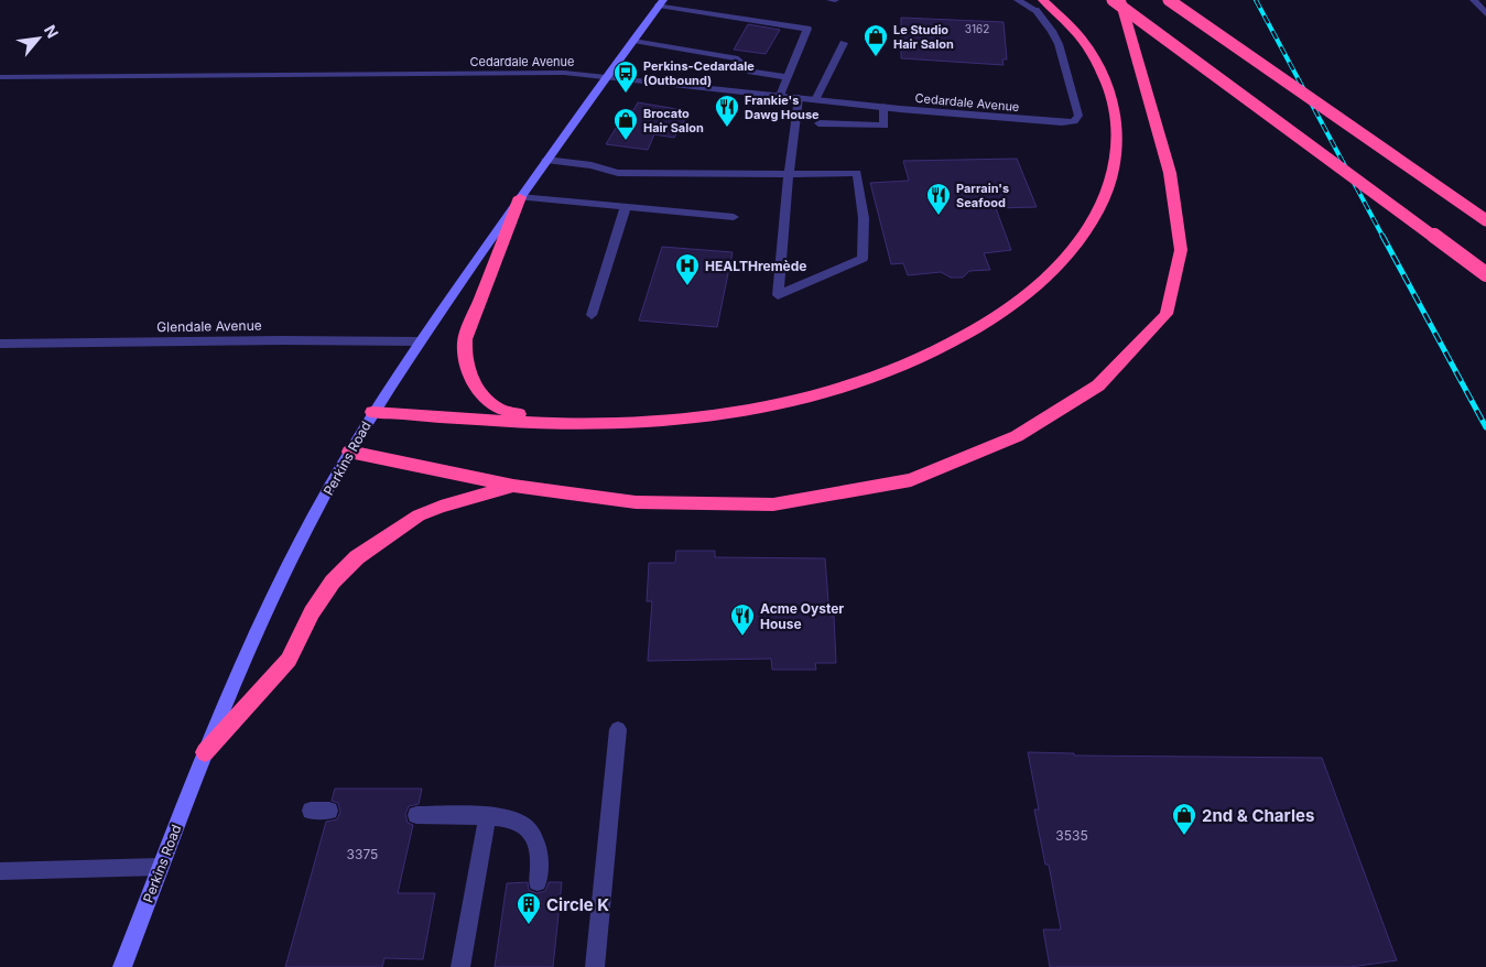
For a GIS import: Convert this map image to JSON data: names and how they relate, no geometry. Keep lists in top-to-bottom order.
{
  "streets": {
    "street": ["Cedardale Avenue", "Glendale Avenue", "Perkins Road"]
  },
  "crossings": [
    ["Cedardale Avenue", "Perkins Road"],
    ["Glendale Avenue", "Perkins Road"]
  ],
  "places": {
    "shop": ["Le Studio Hair Salon", "Brocato Hair Salon", "2nd & Charles"],
    "bus stop": ["Perkins-Cedardale (Outbound)"],
    "restaurant": ["Frankie's Dawg House", "Parrain's Seafood", "Acme Oyster House"],
    "hospital": ["HEALTHremède"],
    "building": ["Circle K"]
  },
  "house_numbers": ["3162", "3535", "3375"],
  "north": "top right"
}
